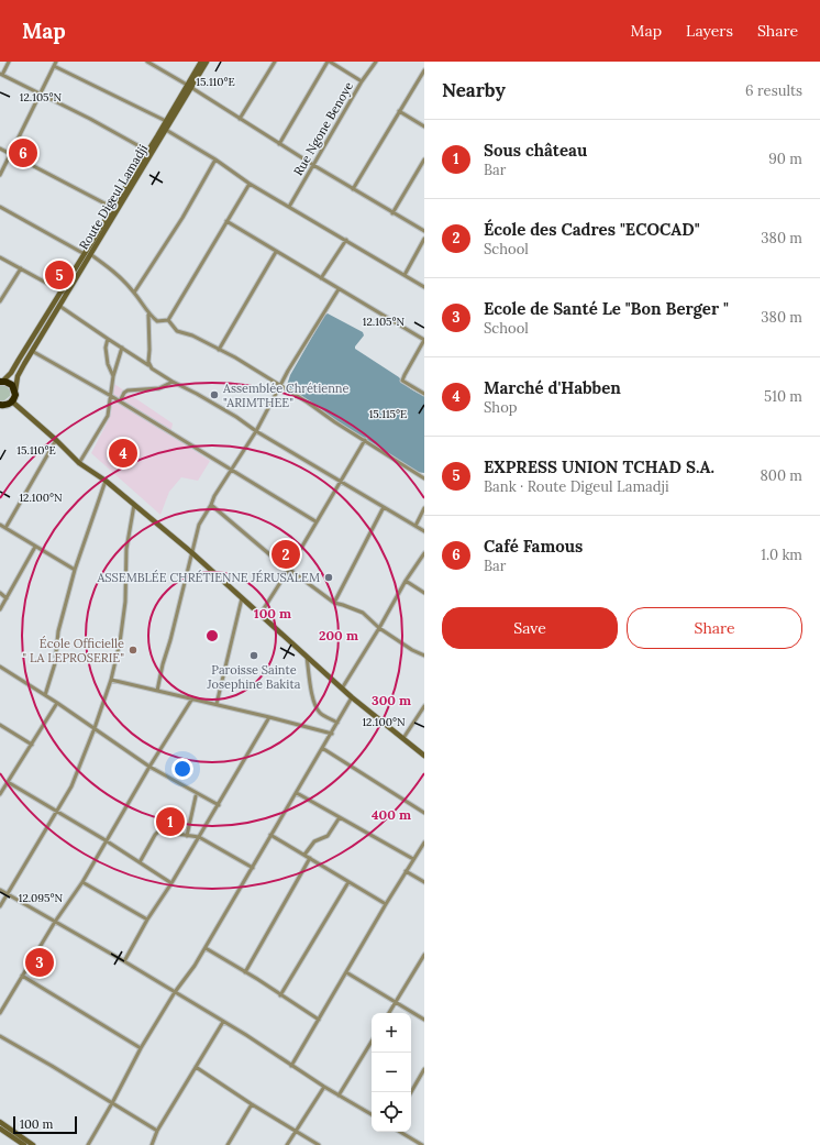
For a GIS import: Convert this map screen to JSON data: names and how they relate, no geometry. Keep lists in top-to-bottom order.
{
  "streets": {
    "main road": ["Route Digeul Lamadji"],
    "street": ["Rue Ngone Benoye"]
  },
  "places": [
    "Assemblée Chrétienne \"ARIMTHEE\"",
    "ASSEMBLÉE CHRÉTIENNE JÉRUSALEM",
    "École Officielle \" LA LEPROSERIE\"",
    "Paroisse Sainte Josephine Bakita"
  ],
  "scale_bar": "100 m",
  "page": {
    "header": "Map",
    "nav": ["Map", "Layers", "Share"],
    "heading": ["Nearby", "6 results"],
    "list": [
      {
        "mark": "1",
        "name": "Sous château",
        "note": "Bar",
        "value": "90 m"
      },
      {
        "mark": "2",
        "name": "École des Cadres \"ECOCAD\"",
        "note": "School",
        "value": "380 m"
      },
      {
        "mark": "3",
        "name": "Ecole de Santé Le \"Bon Berger \"",
        "note": "School",
        "value": "380 m"
      },
      {
        "mark": "4",
        "name": "Marché d'Habben",
        "note": "Shop",
        "value": "510 m"
      },
      {
        "mark": "5",
        "name": "EXPRESS UNION TCHAD S.A.",
        "note": "Bank · Route Digeul Lamadji",
        "value": "800 m"
      },
      {
        "mark": "6",
        "name": "Café Famous",
        "note": "Bar",
        "value": "1.0 km"
      }
    ],
    "pins": [
      "6",
      "5",
      "4",
      "2",
      "1",
      "3"
    ],
    "buttons": ["Save", "Share"],
    "map_buttons": ["+", "−"],
    "scale": "100 m"
  },
  "coordinates": [
    "15.110°E",
    "12.105°N",
    "15.115°E",
    "12.100°N",
    "12.095°N"
  ],
  "rings": [
    "100 m",
    "200 m",
    "300 m",
    "400 m"
  ]
}
